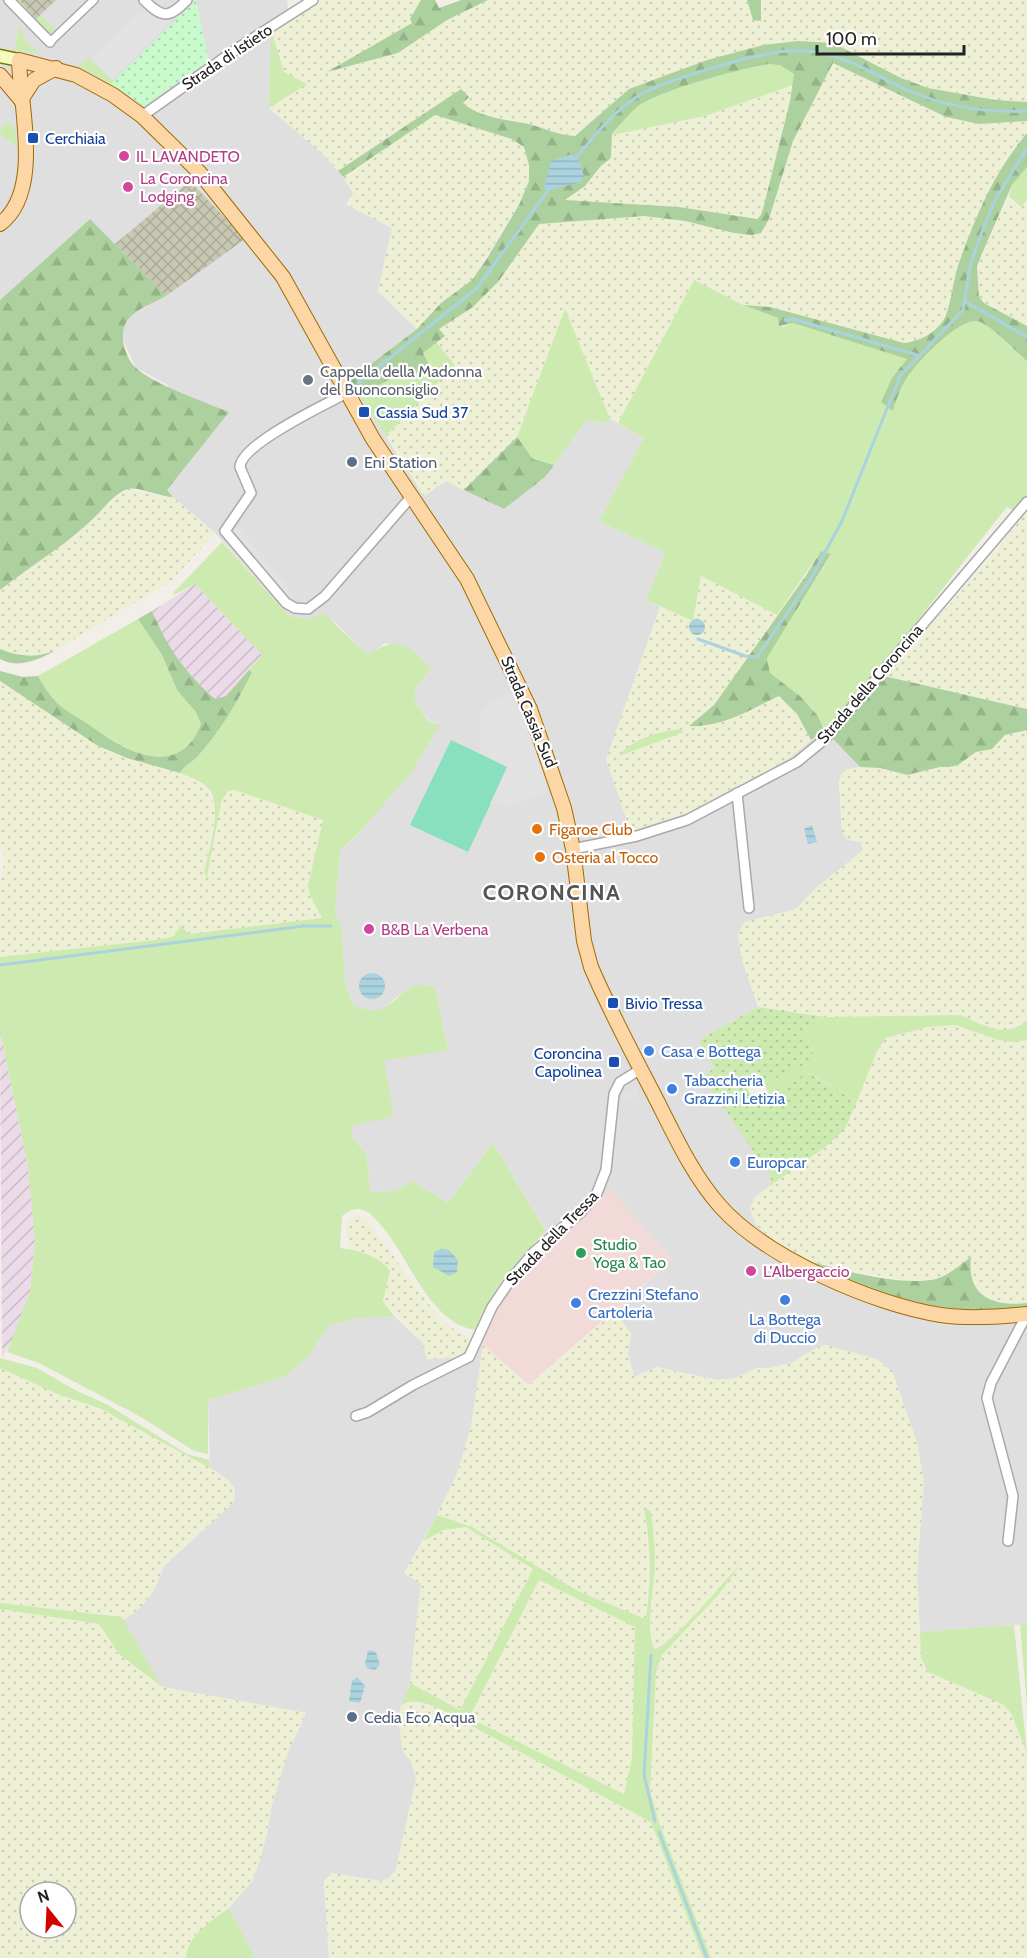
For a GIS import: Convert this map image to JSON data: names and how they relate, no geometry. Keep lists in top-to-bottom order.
{
  "streets": {
    "main road": ["Strada Cassia Sud"],
    "street": ["Strada di Istieto", "Strada della Coroncina", "Strada della Tressa"]
  },
  "crossings": [
    ["Strada di Istieto", "Strada Cassia Sud"],
    ["Strada della Coroncina", "Strada Cassia Sud"],
    ["Strada Cassia Sud", "Strada della Tressa"]
  ],
  "districts": ["CORONCINA"],
  "places": {
    "transit": [
      "Cerchiaia",
      "Cassia Sud 37",
      "Bivio Tressa",
      "Coroncina Capolinea"
    ],
    "other": [
      "IL LAVANDETO",
      "La Coroncina Lodging",
      "Cappella della Madonna del Buonconsiglio",
      "Eni Station",
      "Figaroe Club",
      "Osteria al Tocco",
      "B&B La Verbena",
      "Casa e Bottega",
      "Tabaccheria Grazzini Letizia",
      "Europcar",
      "Studio Yoga & Tao",
      "L'Albergaccio",
      "La Bottega di Duccio",
      "Crezzini Stefano Cartoleria",
      "Cedia Eco Acqua"
    ]
  },
  "scale_bar": "100 m",
  "north": "top"
}
